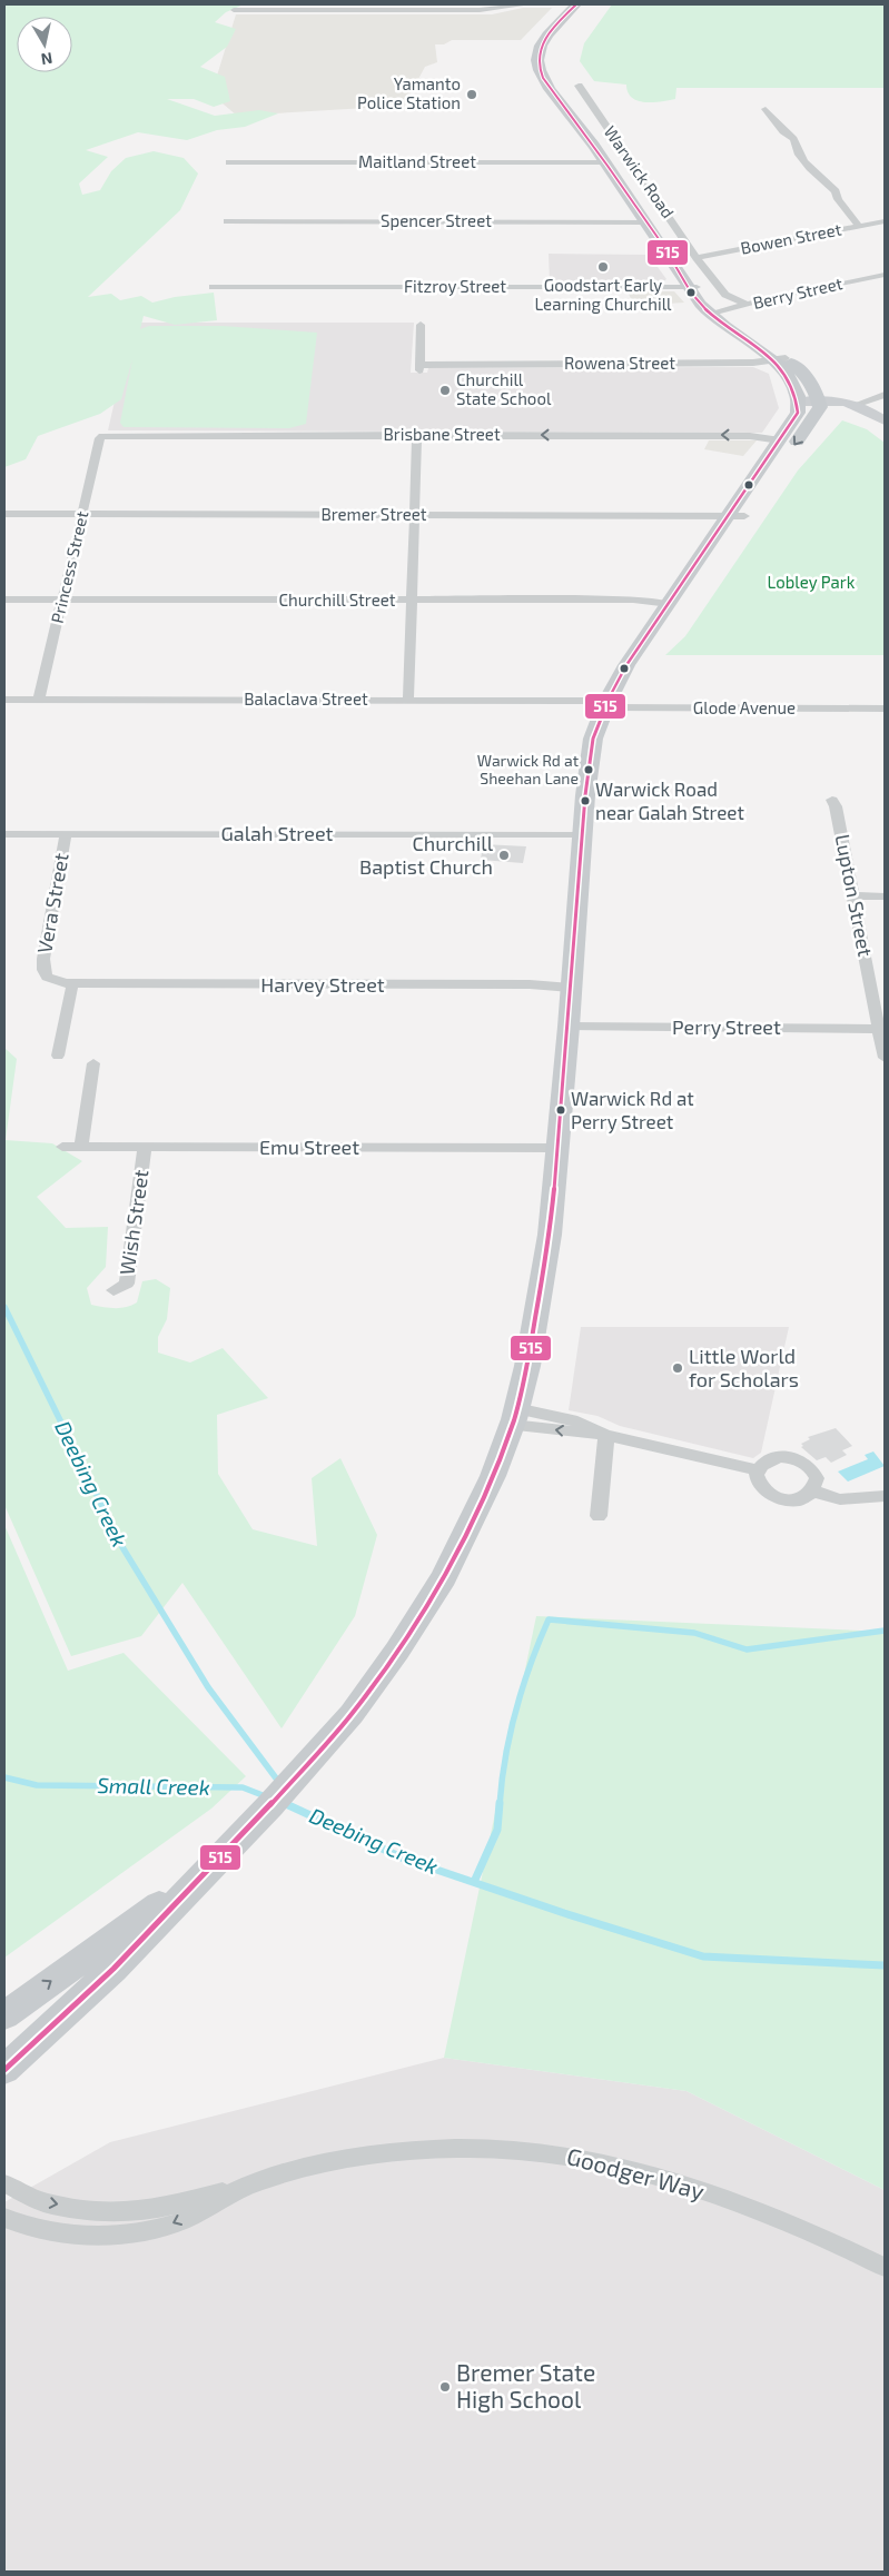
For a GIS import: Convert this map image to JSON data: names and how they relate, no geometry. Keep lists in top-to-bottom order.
{
  "streets": {
    "main road": ["Warwick Road"],
    "street": [
      "Maitland Street",
      "Spencer Street",
      "Bowen Street",
      "Fitzroy Street",
      "Berry Street",
      "Rowena Street",
      "Brisbane Street",
      "Bremer Street",
      "Princess Street",
      "Churchill Street",
      "Balaclava Street",
      "Glode Avenue",
      "Galah Street",
      "Lupton Street",
      "Vera Street",
      "Harvey Street",
      "Perry Street",
      "Emu Street",
      "Wish Street",
      "Goodger Way"
    ]
  },
  "crossings": [
    ["Maitland Street", "Warwick Road"],
    ["Warwick Road", "Spencer Street"],
    ["Warwick Road", "Bowen Street"],
    ["Warwick Road", "Fitzroy Street"],
    ["Warwick Road", "Berry Street"],
    ["Warwick Road", "Rowena Street"],
    ["Brisbane Street", "Princess Street"],
    ["Bremer Street", "Princess Street"],
    ["Princess Street", "Churchill Street"],
    ["Princess Street", "Balaclava Street"],
    ["Balaclava Street", "Glode Avenue"],
    ["Galah Street", "Vera Street"],
    ["Lupton Street", "Perry Street"],
    ["Vera Street", "Harvey Street"],
    ["Emu Street", "Wish Street"]
  ],
  "one_way": ["Brisbane Street"],
  "water": ["Deebing Creek", "Small Creek"],
  "parks": ["Lobley Park"],
  "places": [
    "Yamanto Police Station",
    "Goodstart Early Learning Churchill",
    "Churchill State School",
    "Warwick Rd at Sheehan Lane",
    "Warwick Road near Galah Street",
    "Churchill Baptist Church",
    "Warwick Rd at Perry Street",
    "Little World for Scholars",
    "Bremer State High School"
  ],
  "lines": ["transit line 515"],
  "north": "bottom"
}
